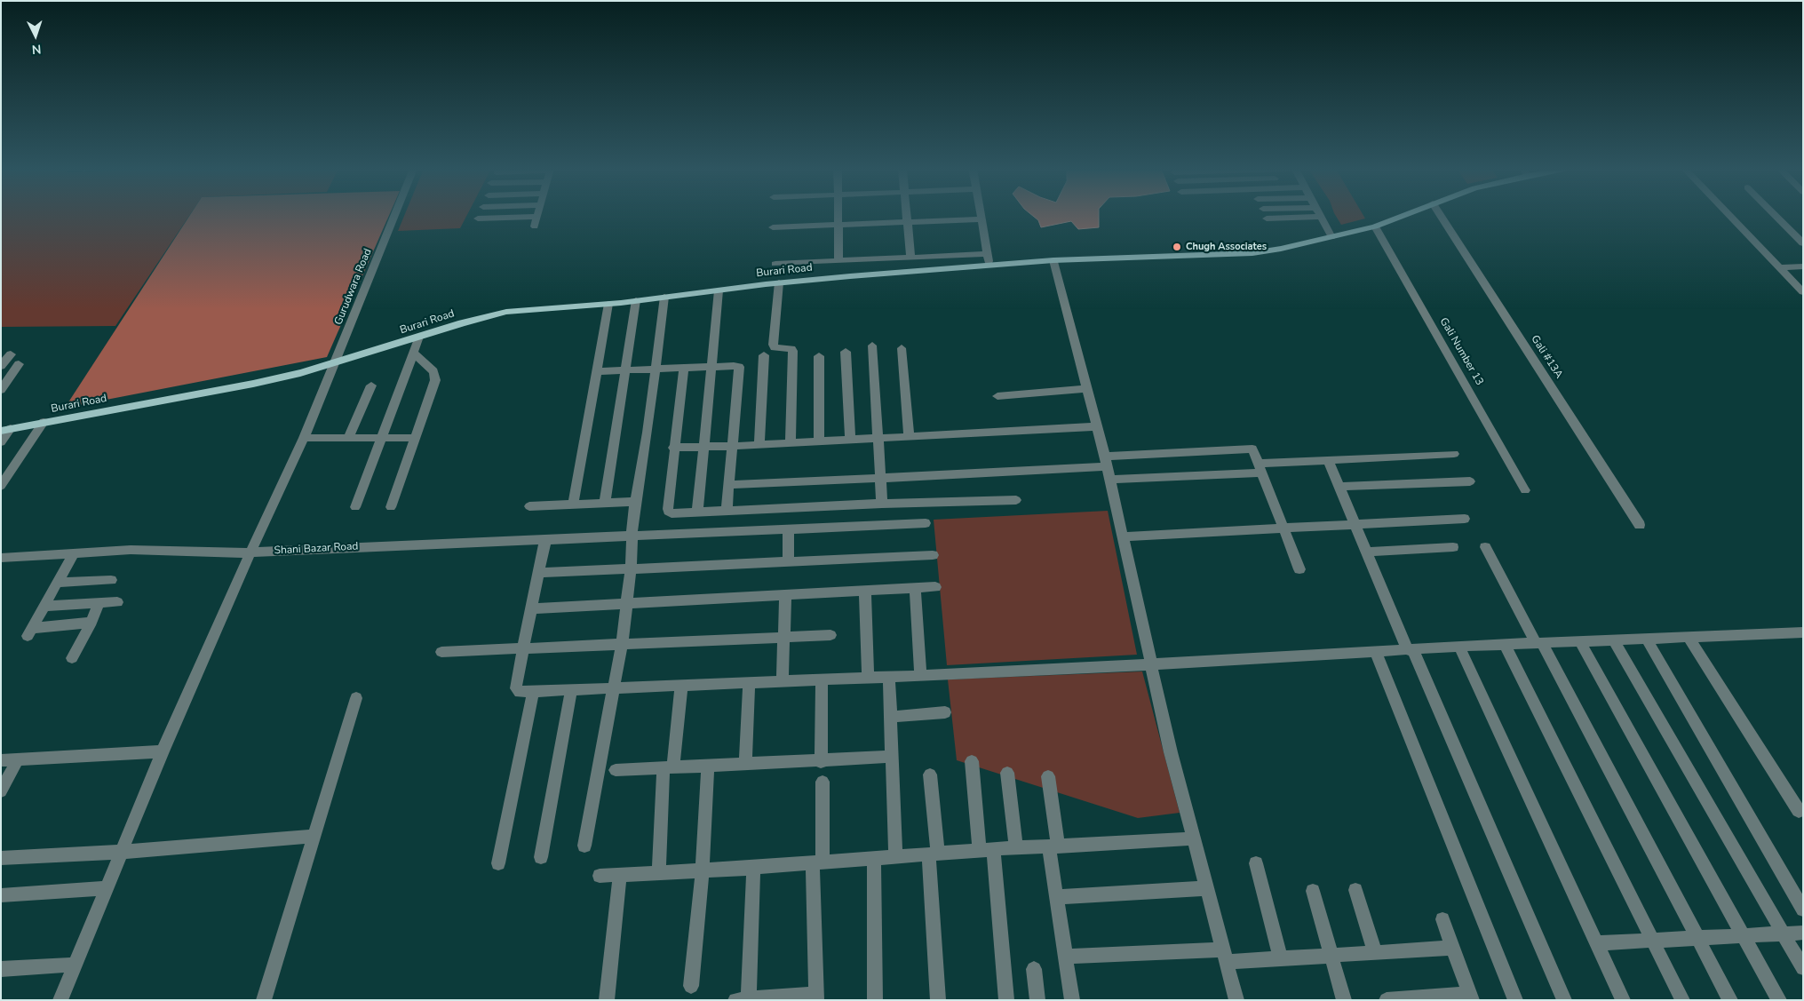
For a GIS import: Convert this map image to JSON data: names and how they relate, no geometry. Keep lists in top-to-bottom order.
{
  "streets": {
    "main road": ["Burari Road"],
    "street": [
      "Gurudwara Road",
      "Gali Number 13",
      "Gali #13A",
      "Shani Bazar Road"
    ]
  },
  "crossings": [
    ["Burari Road", "Gurudwara Road"],
    ["Burari Road", "Gali Number 13"],
    ["Gurudwara Road", "Shani Bazar Road"]
  ],
  "places": ["Chugh Associates"],
  "north": "bottom"
}
